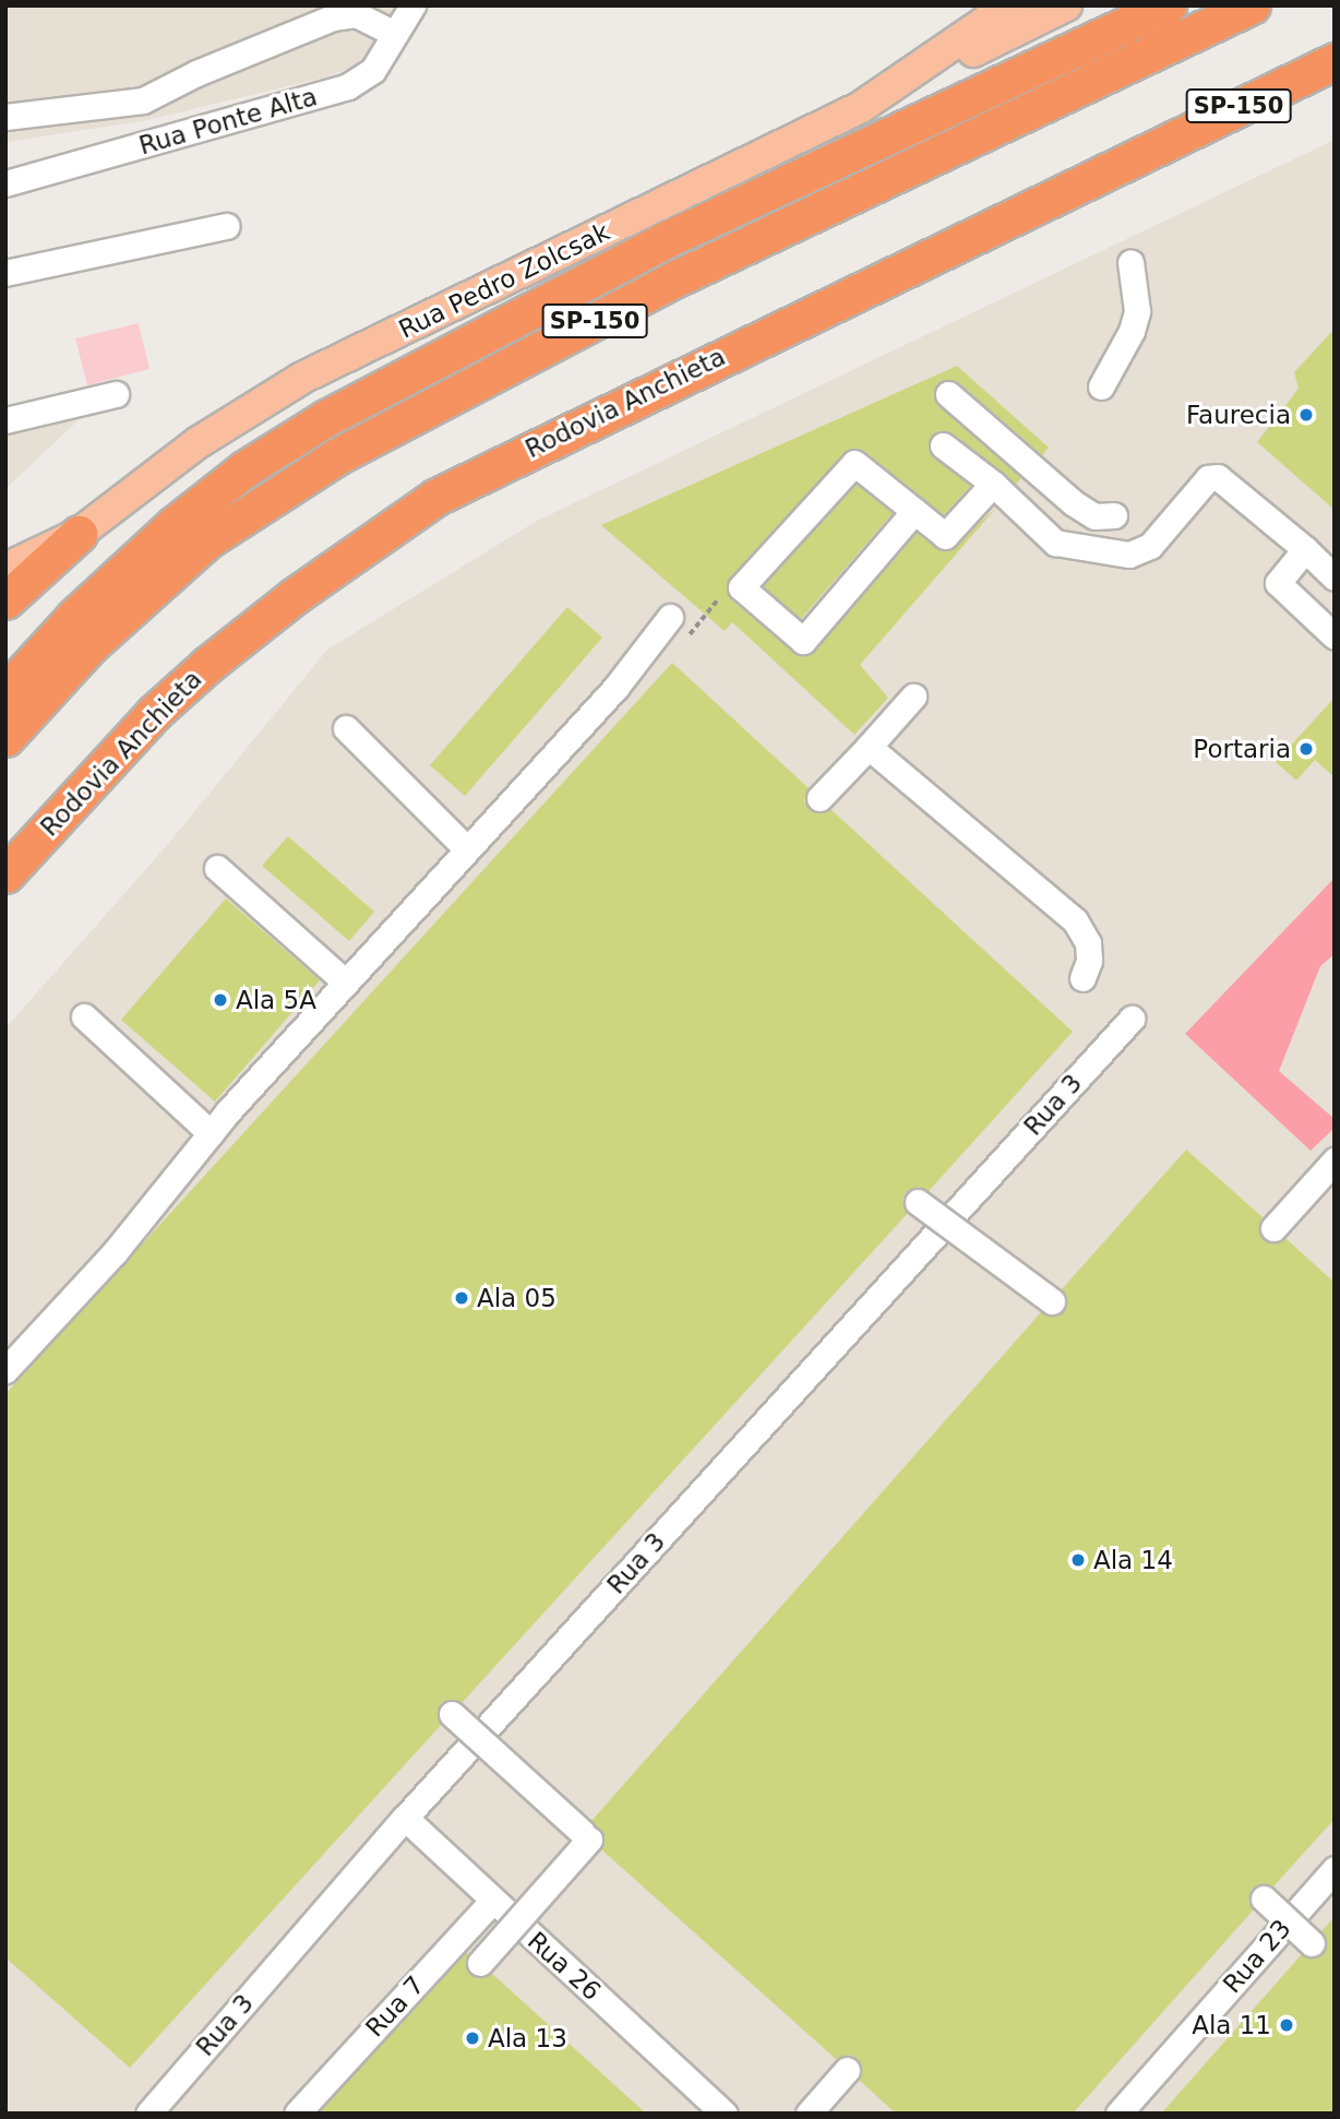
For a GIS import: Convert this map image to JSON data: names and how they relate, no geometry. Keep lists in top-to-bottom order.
{
  "streets": {
    "highway": ["SP-150", "Rodovia Anchieta"],
    "main road": ["Rua Pedro Zolcsak"],
    "street": [
      "Rua Ponte Alta",
      "Rua 3",
      "Rua 23",
      "Rua 26",
      "Rua 7"
    ]
  },
  "crossings": [
    ["Rua 3", "Rua 26"],
    ["Rua 26", "Rua 7"]
  ],
  "places": [
    "Faurecia",
    "Portaria",
    "Ala 5A",
    "Ala 05",
    "Ala 14",
    "Ala 11",
    "Ala 13"
  ]
}
